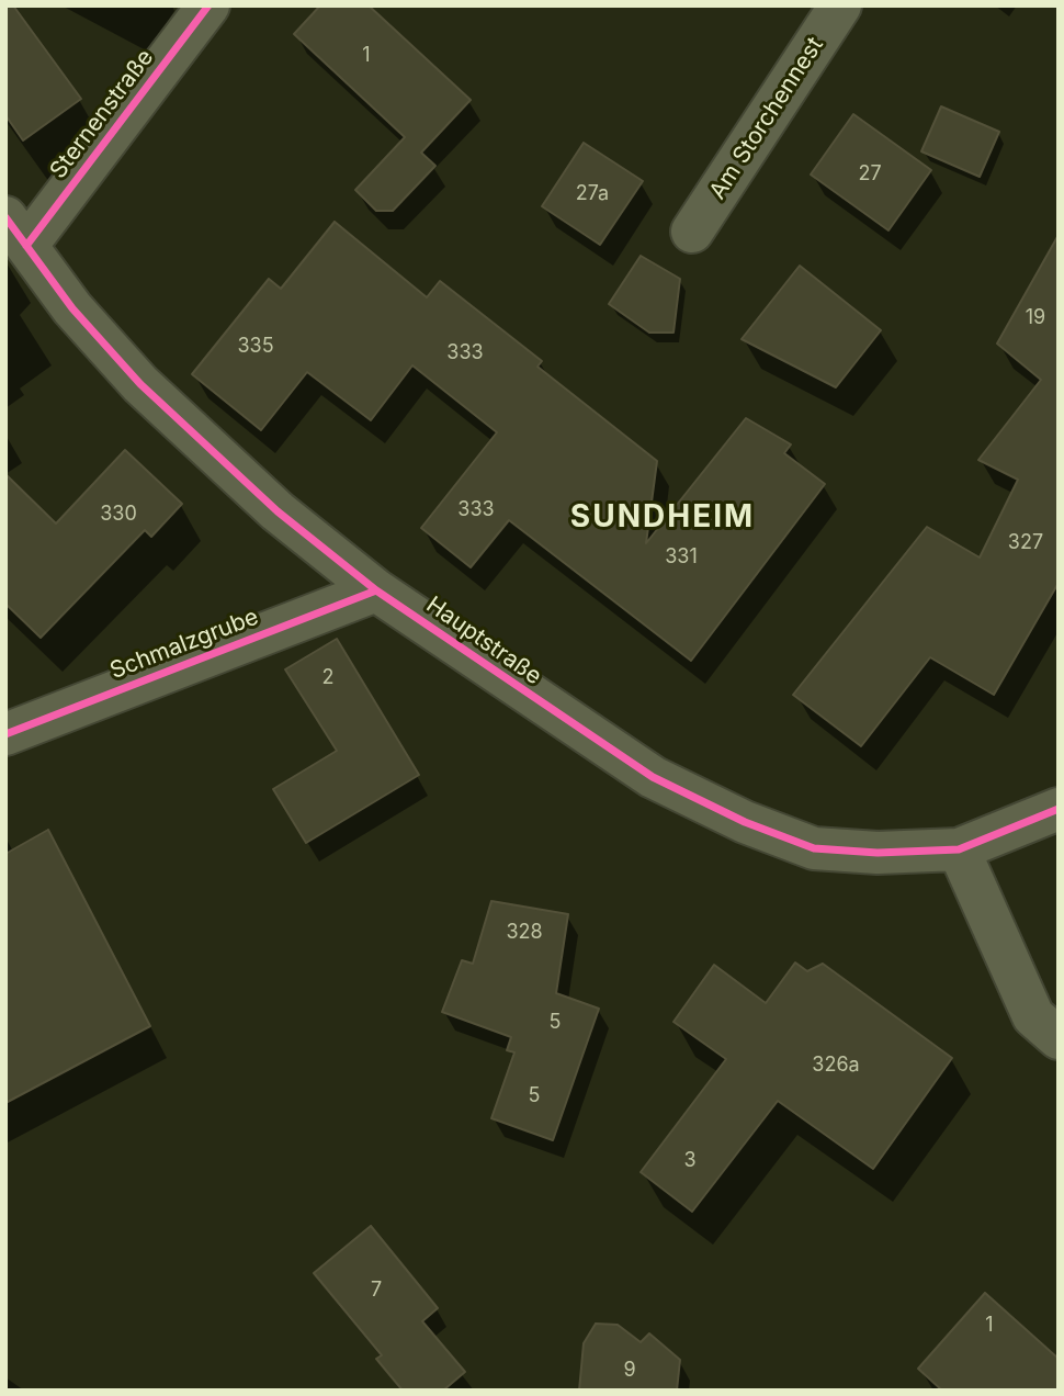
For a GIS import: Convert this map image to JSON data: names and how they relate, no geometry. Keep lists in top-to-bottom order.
{
  "streets": {
    "street": [
      "Sternenstraße",
      "Am Storchennest",
      "Hauptstraße",
      "Schmalzgrube"
    ]
  },
  "crossings": [
    ["Sternenstraße", "Hauptstraße"],
    ["Hauptstraße", "Schmalzgrube"]
  ],
  "districts": ["SUNDHEIM"],
  "house_numbers": [
    "1",
    "27",
    "27a",
    "19",
    "335",
    "333",
    "333",
    "330",
    "327",
    "331",
    "2",
    "328",
    "5",
    "326a",
    "5",
    "3",
    "7",
    "1",
    "9"
  ]
}
